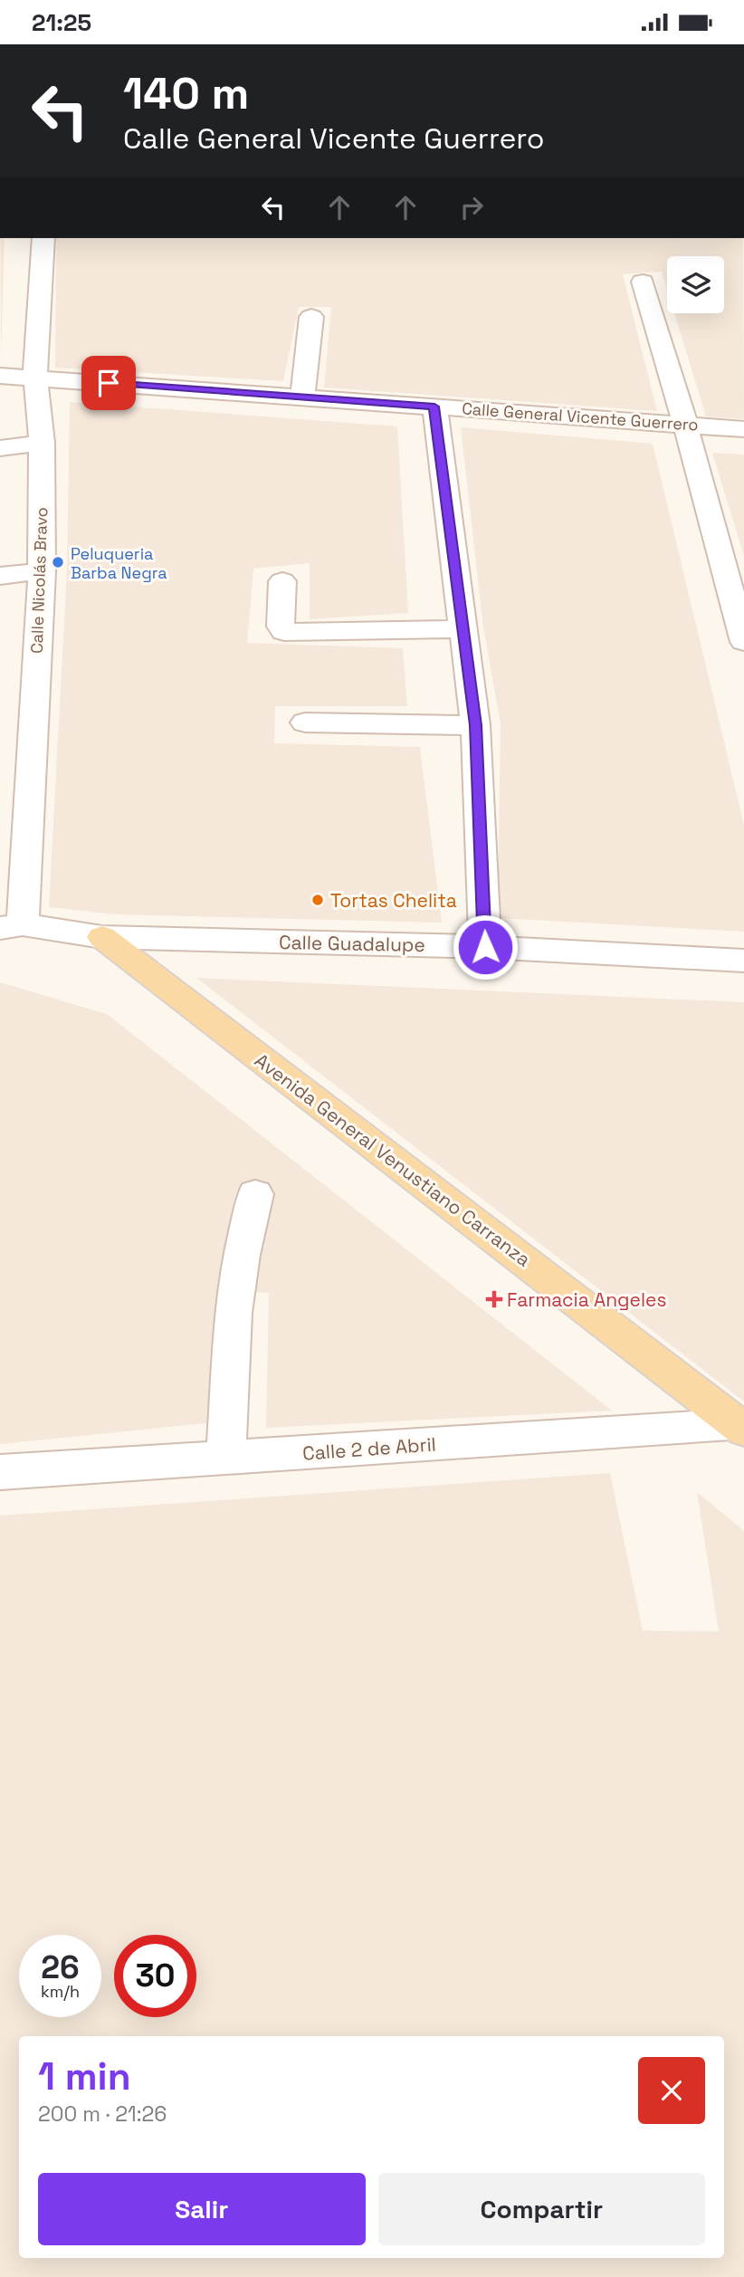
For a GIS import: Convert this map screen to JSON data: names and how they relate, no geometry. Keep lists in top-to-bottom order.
{
  "streets": {
    "main road": ["Avenida General Venustiano Carranza"],
    "street": [
      "Calle General Vicente Guerrero",
      "Calle Nicolás Bravo",
      "Calle Guadalupe",
      "Calle 2 de Abril"
    ]
  },
  "crossings": [
    ["Calle General Vicente Guerrero", "Calle Nicolás Bravo"],
    ["Calle Nicolás Bravo", "Calle Guadalupe"],
    ["Calle Guadalupe", "Avenida General Venustiano Carranza"],
    ["Avenida General Venustiano Carranza", "Calle 2 de Abril"]
  ],
  "places": {
    "other": ["Peluqueria Barba Negra", "Tortas Chelita"],
    "health": ["Farmacia Angeles"]
  },
  "page": {
    "status": "21:25",
    "turn": ["140 m", "Calle General Vicente Guerrero"],
    "speed": "26 km/h",
    "limit": "30",
    "heading": ["1 min", "200 m · 21:26"],
    "buttons": ["Salir", "Compartir"]
  }
}
